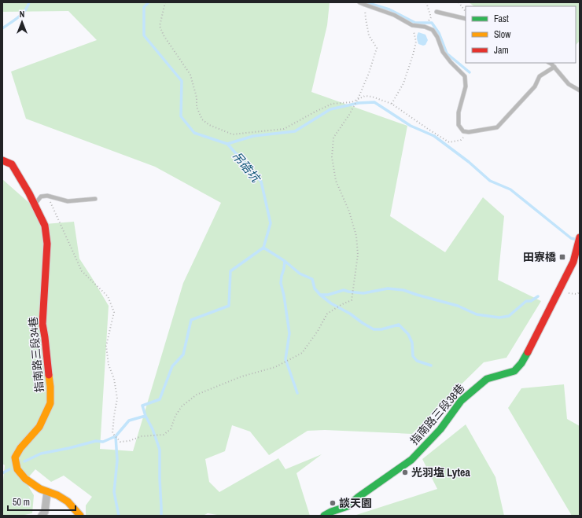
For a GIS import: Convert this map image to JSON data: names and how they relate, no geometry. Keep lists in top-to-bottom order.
{
  "streets": {
    "street": ["指南路三段34巷", "指南路三段38巷"]
  },
  "water": ["吊硞坑"],
  "places": {
    "transit": ["田寮橋"],
    "other": ["光羽塩 Lytea", "談天園"]
  },
  "legend": ["Fast", "Slow", "Jam"],
  "scale_bar": "50 m",
  "north": "top"
}
